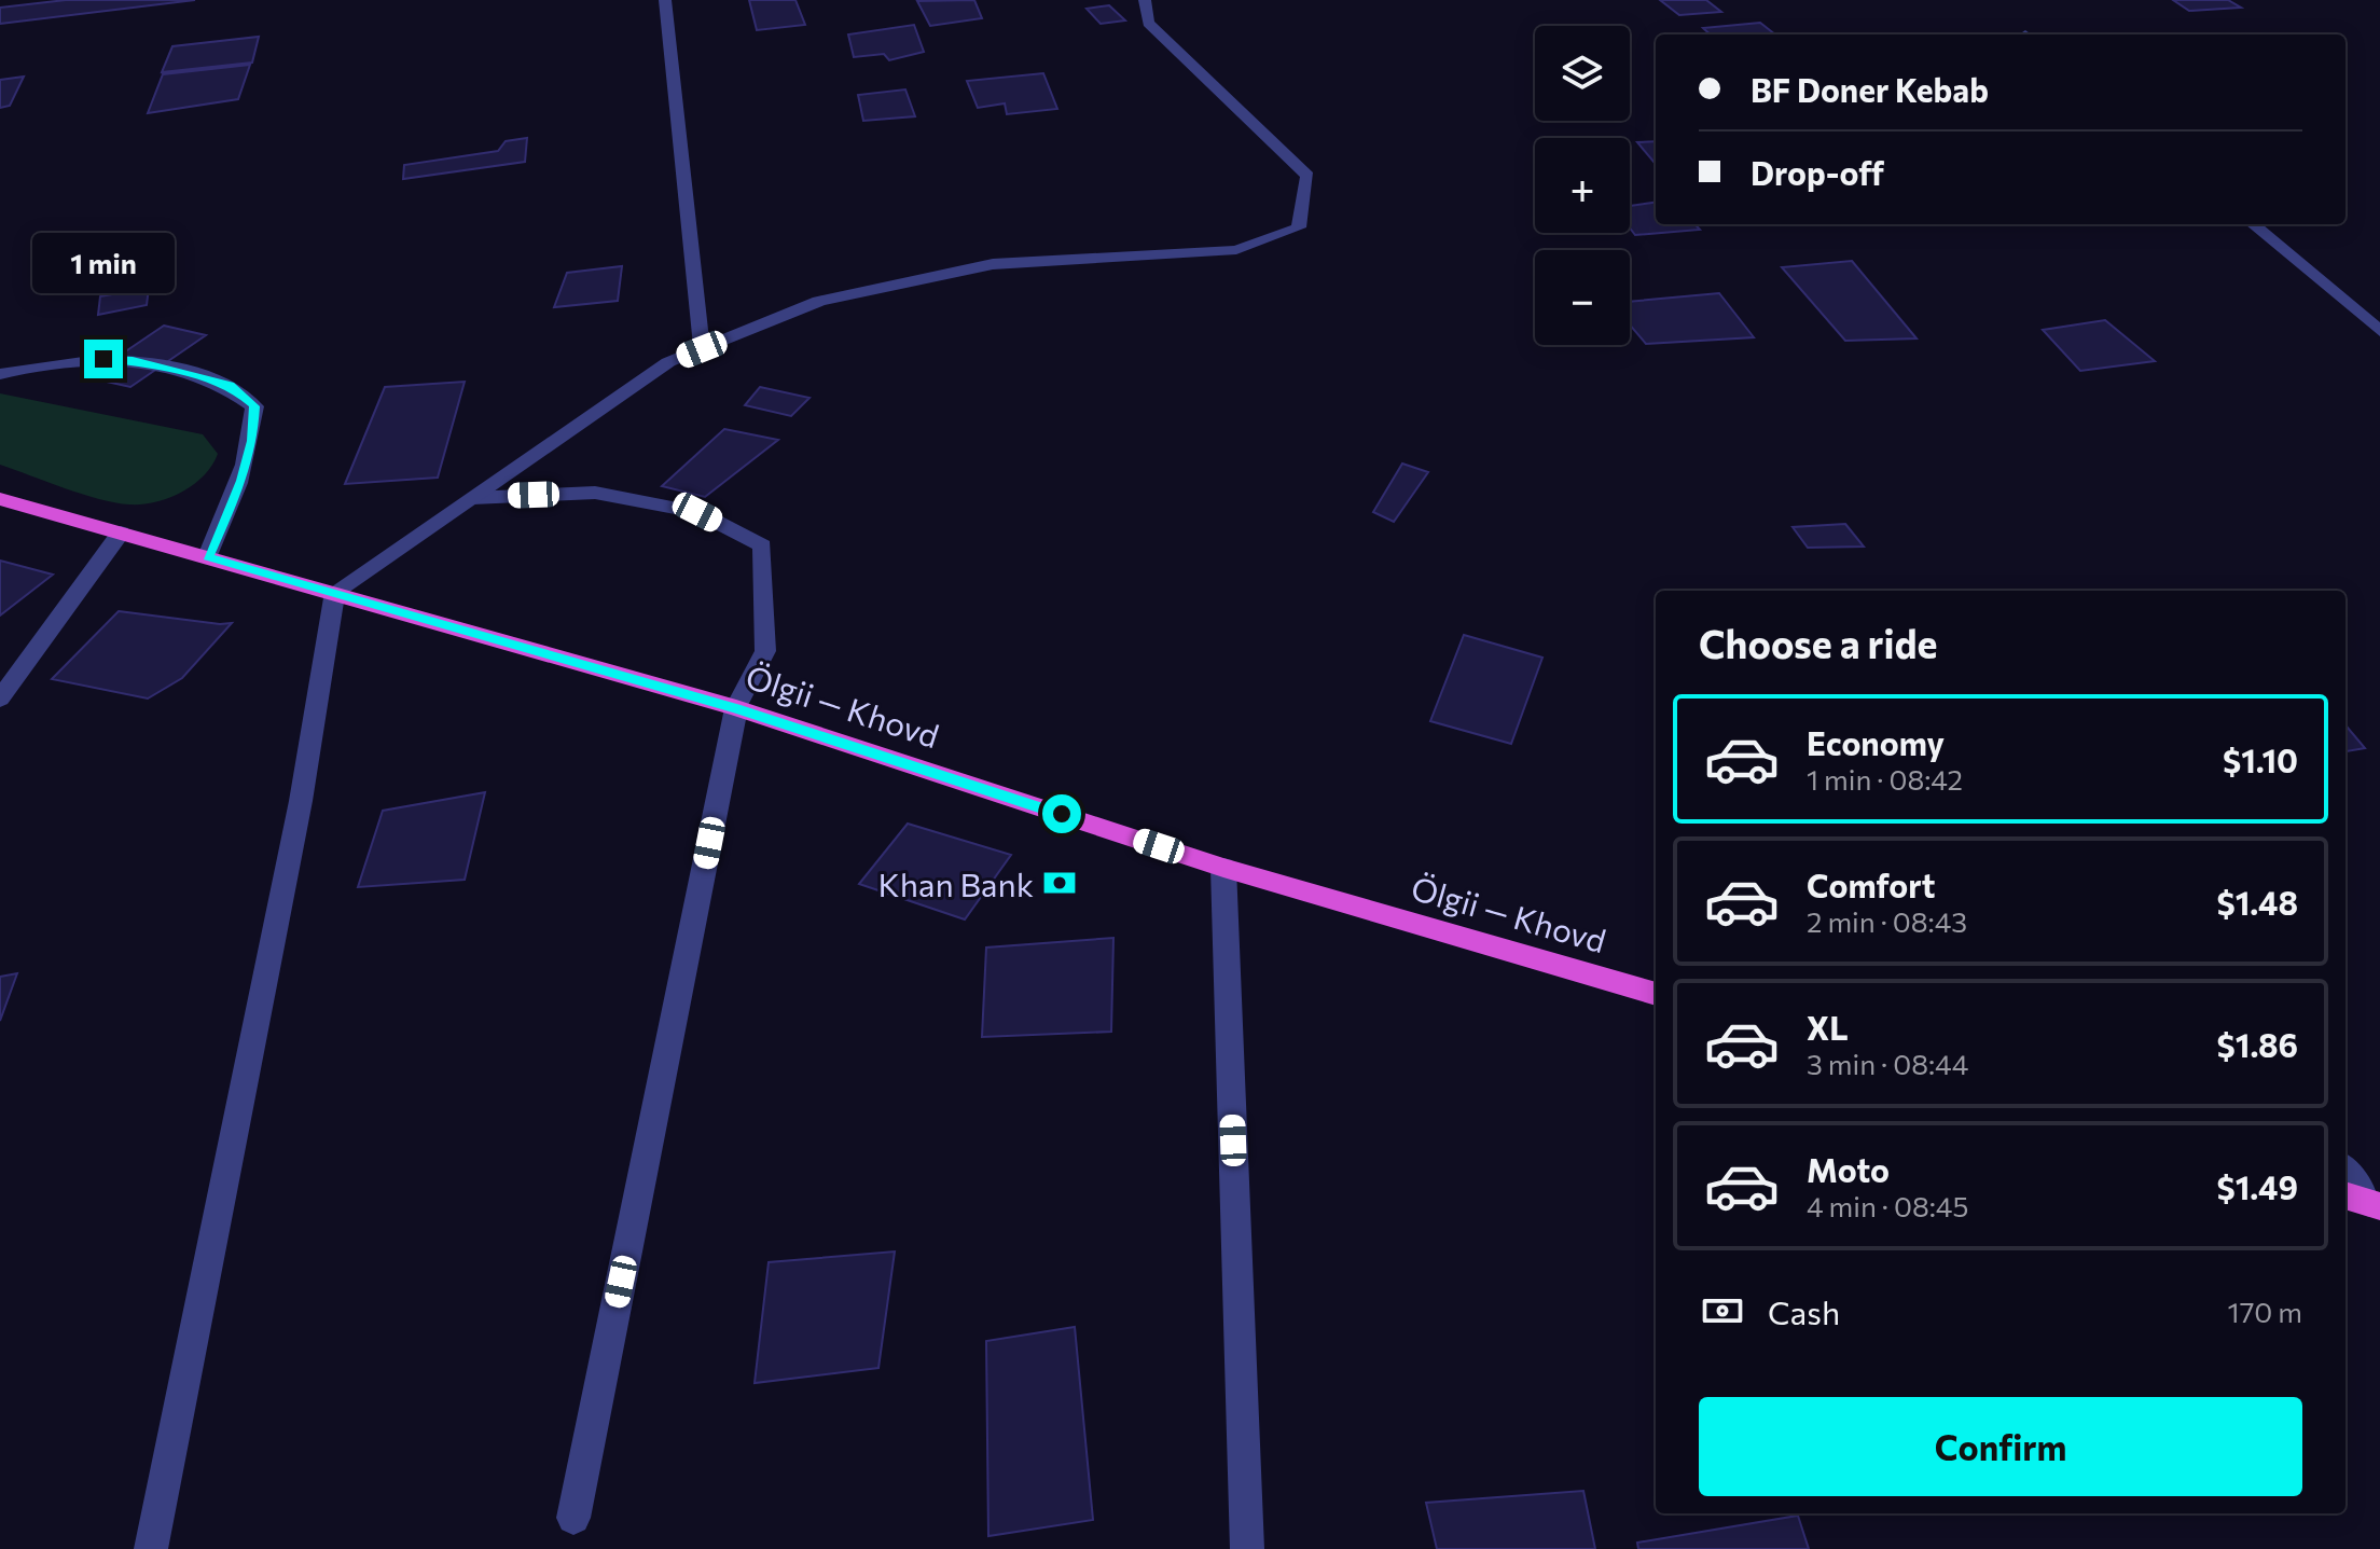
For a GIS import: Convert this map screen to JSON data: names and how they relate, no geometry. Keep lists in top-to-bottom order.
{
  "streets": {
    "highway": ["Ölgii — Khovd"]
  },
  "places": {
    "bank": ["Khan Bank"]
  },
  "page": {
    "map_buttons": ["+", "−"],
    "banner": ["BF Doner Kebab", "Drop-off"],
    "bubble": "1 min",
    "heading": "Choose a ride",
    "list": [
      {
        "name": "Economy",
        "note": "1 min · 08:42",
        "value": "$1.10"
      },
      {
        "name": "Comfort",
        "note": "2 min · 08:43",
        "value": "$1.48"
      },
      {
        "name": "XL",
        "note": "3 min · 08:44",
        "value": "$1.86"
      },
      {
        "name": "Moto",
        "note": "4 min · 08:45",
        "value": "$1.49"
      }
    ],
    "pay": ["Cash", "170 m"],
    "buttons": "Confirm"
  }
}
